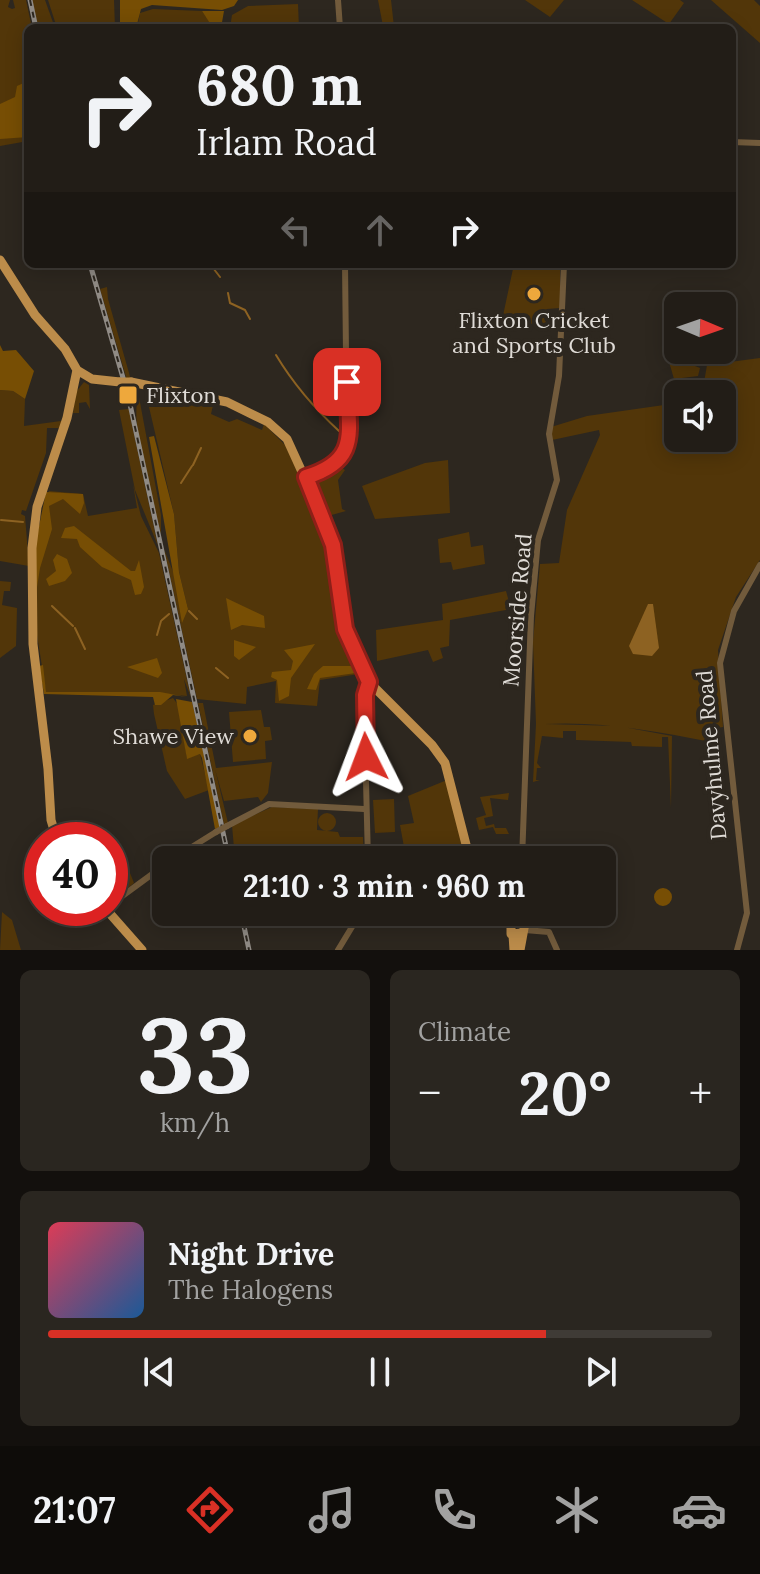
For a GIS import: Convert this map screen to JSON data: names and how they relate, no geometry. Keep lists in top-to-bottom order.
{
  "streets": {
    "street": ["Moorside Road", "Davyhulme Road"]
  },
  "places": {
    "other": ["Flixton Cricket and Sports Club", "Shawe View"],
    "transit": ["Flixton"]
  },
  "north": "right",
  "page": {
    "turn": ["680 m", "Irlam Road"],
    "limit": "40",
    "trip": "21:10 · 3 min · 960 m",
    "tile": [
      ["33", "km/h"],
      "Climate"
    ],
    "heat": ["−", "20°", "+"],
    "song": ["Night Drive", "The Halogens"],
    "tabs": "21:07"
  }
}
